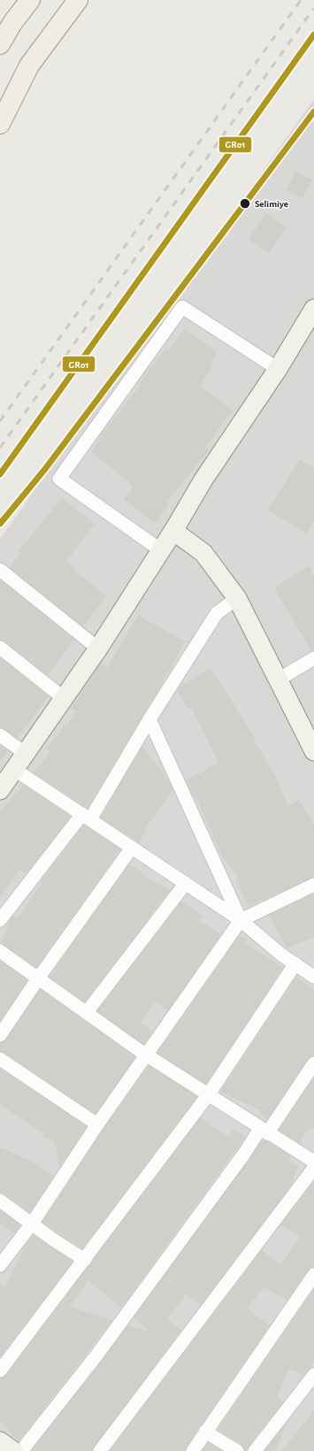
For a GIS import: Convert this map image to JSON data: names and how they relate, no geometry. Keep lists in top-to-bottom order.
{
  "places": ["Selimiye"],
  "lines": ["transit line GR01"]
}
